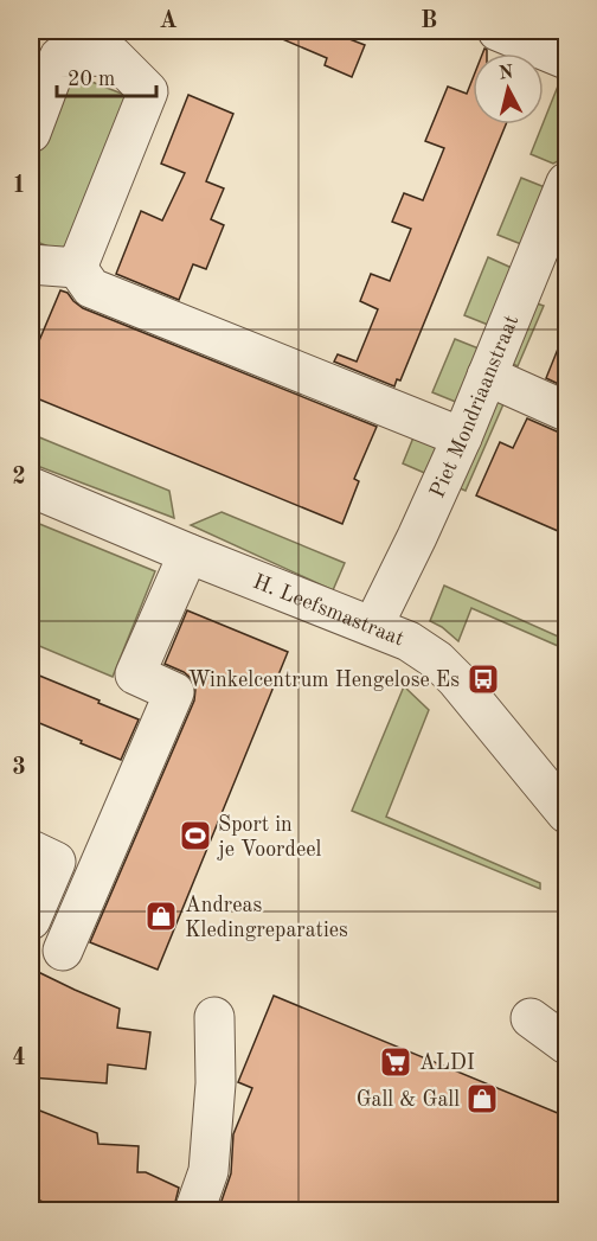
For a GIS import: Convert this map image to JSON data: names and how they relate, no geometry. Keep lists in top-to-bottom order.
{
  "streets": {
    "street": ["Piet Mondriaanstraat", "H. Leefsmastraat"]
  },
  "crossings": [
    ["Piet Mondriaanstraat", "H. Leefsmastraat"]
  ],
  "places": {
    "bus stop": ["Winkelcentrum Hengelose Es"],
    "sports": ["Sport in je Voordeel"],
    "shop": ["Andreas Kledingreparaties", "Gall & Gall"],
    "supermarket": ["ALDI"]
  },
  "scale_bar": "20 m",
  "north": "top",
  "grid": {
    "columns": ["A", "B"],
    "rows": [
      "1",
      "2",
      "3",
      "4"
    ]
  }
}
